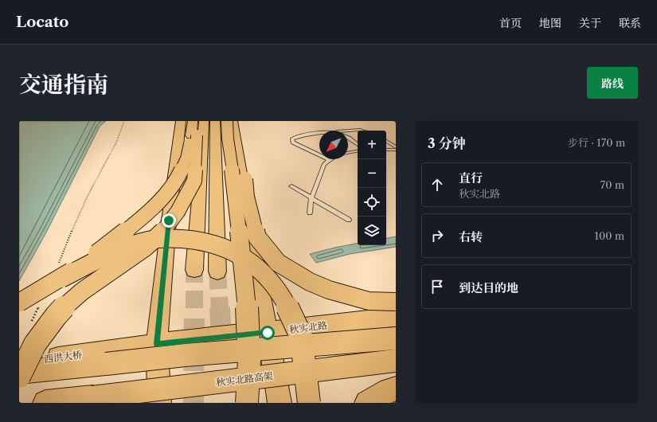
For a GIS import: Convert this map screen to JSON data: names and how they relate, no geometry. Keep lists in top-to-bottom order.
{
  "streets": {
    "highway": ["西洪大桥", "秋实北路高架"],
    "main road": ["秋实北路"]
  },
  "crossings": [
    ["秋实北路", "西洪大桥"]
  ],
  "north": "bottom left",
  "page": {
    "header": "Locato",
    "nav": [
      "首页",
      "地图",
      "关于",
      "联系"
    ],
    "title": "交通指南",
    "buttons": "路线",
    "heading": ["3 分钟", "步行 · 170 m"],
    "map_buttons": ["+", "−"],
    "list": [
      ["直行", "秋实北路", "70 m"],
      ["右转", "100 m"],
      "到达目的地"
    ]
  }
}
